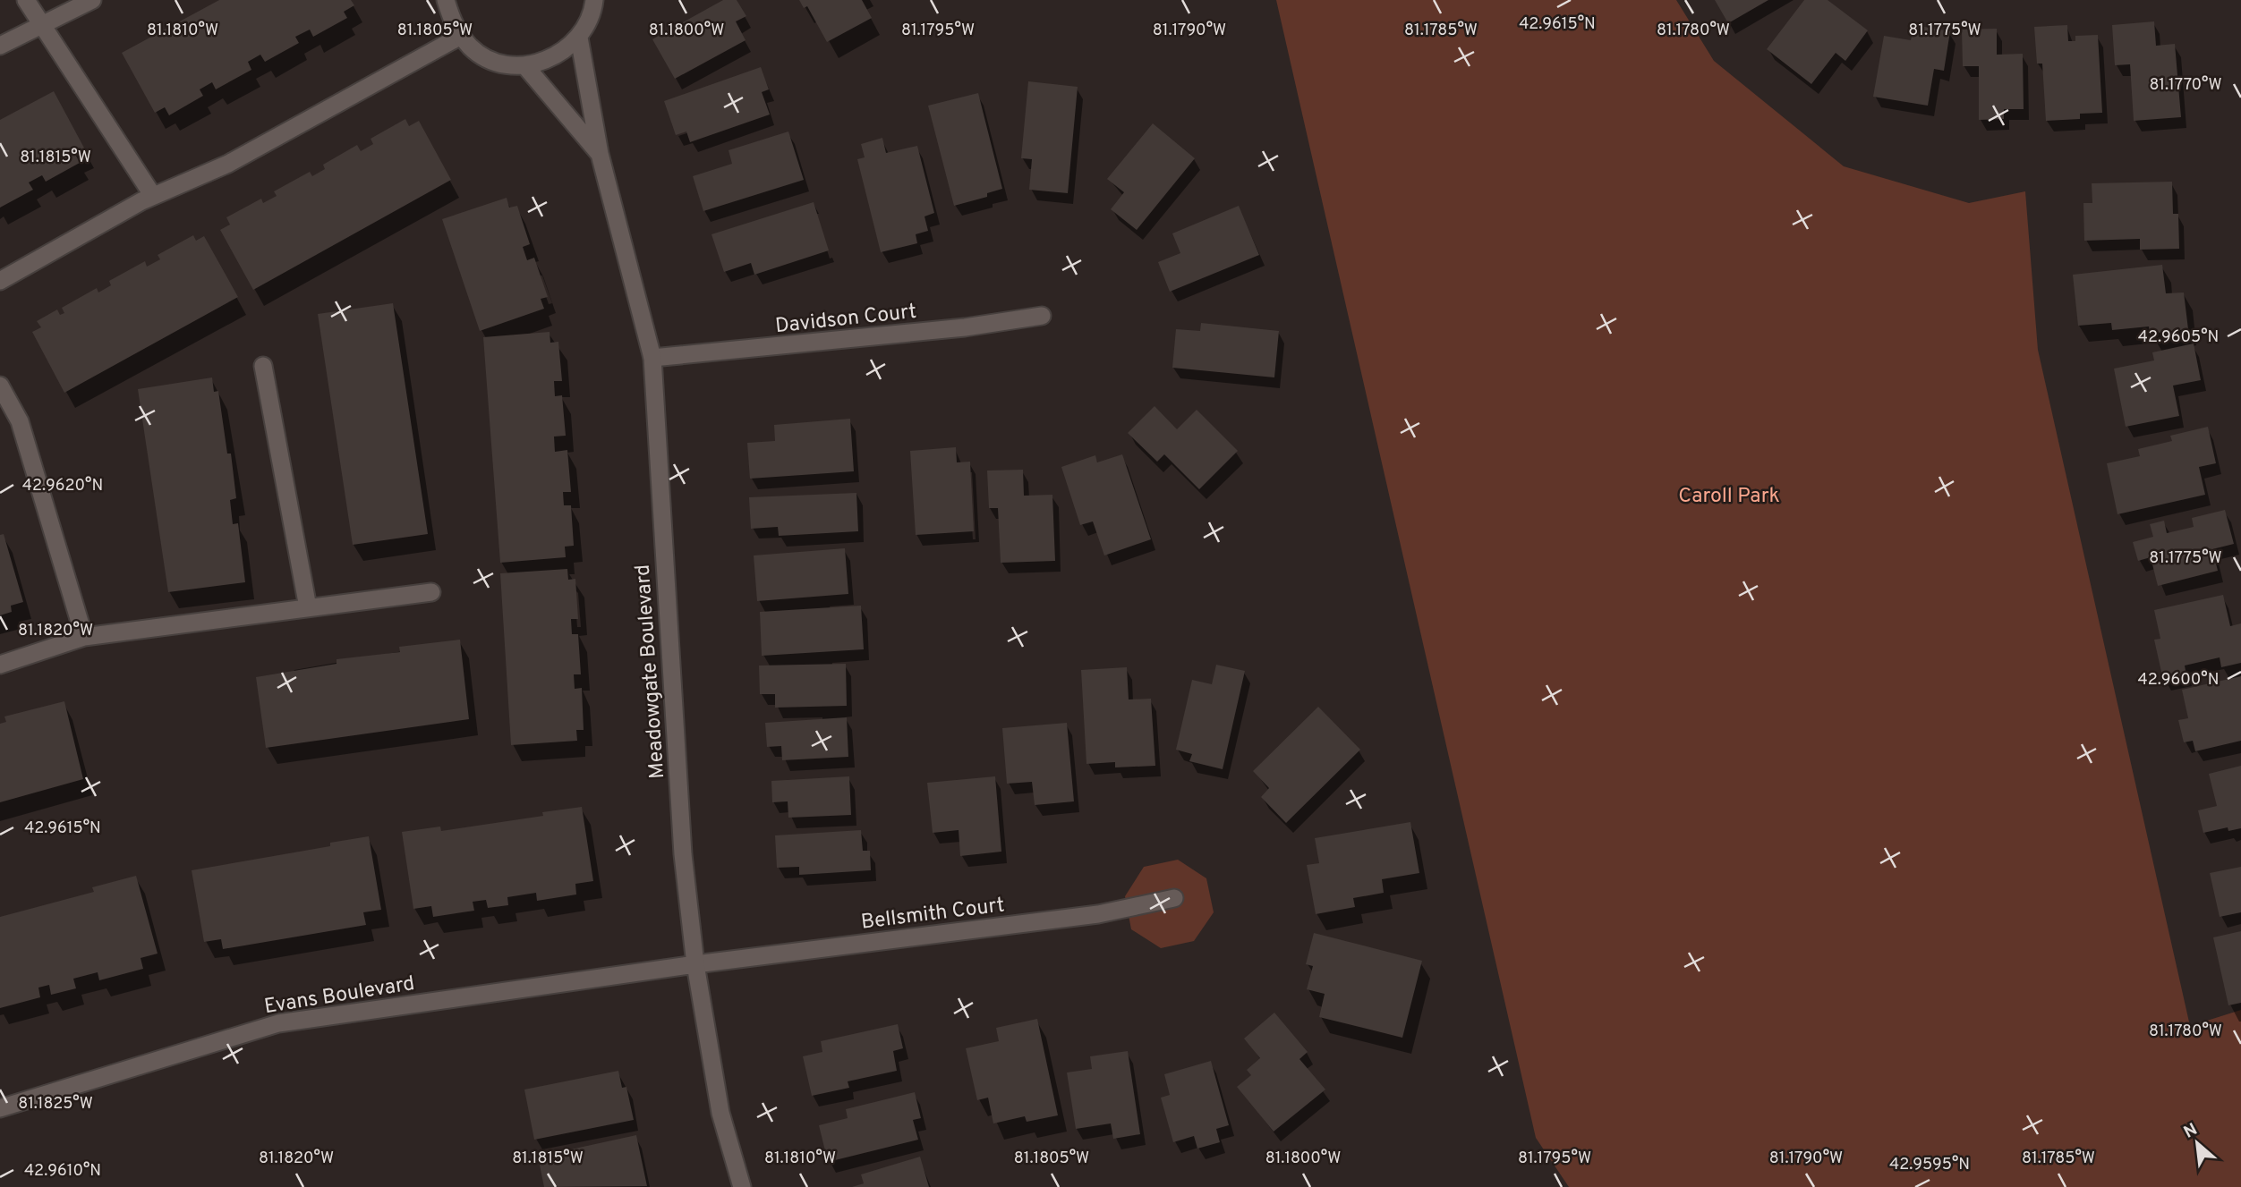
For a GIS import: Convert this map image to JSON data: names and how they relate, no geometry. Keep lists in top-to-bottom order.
{
  "streets": {
    "street": [
      "Davidson Court",
      "Meadowgate Boulevard",
      "Bellsmith Court",
      "Evans Boulevard"
    ]
  },
  "crossings": [
    ["Davidson Court", "Meadowgate Boulevard"],
    ["Meadowgate Boulevard", "Bellsmith Court"],
    ["Meadowgate Boulevard", "Evans Boulevard"],
    ["Bellsmith Court", "Evans Boulevard"]
  ],
  "parks": ["Caroll Park"],
  "north": "top left",
  "coordinates": [
    "42.9615°N",
    "81.1810°W",
    "81.1805°W",
    "81.1800°W",
    "81.1795°W",
    "81.1790°W",
    "81.1785°W",
    "81.1780°W",
    "81.1775°W",
    "81.1770°W",
    "81.1815°W",
    "42.9605°N",
    "42.9620°N",
    "81.1820°W",
    "42.9600°N",
    "81.1825°W",
    "42.9595°N",
    "42.9610°N"
  ]
}
